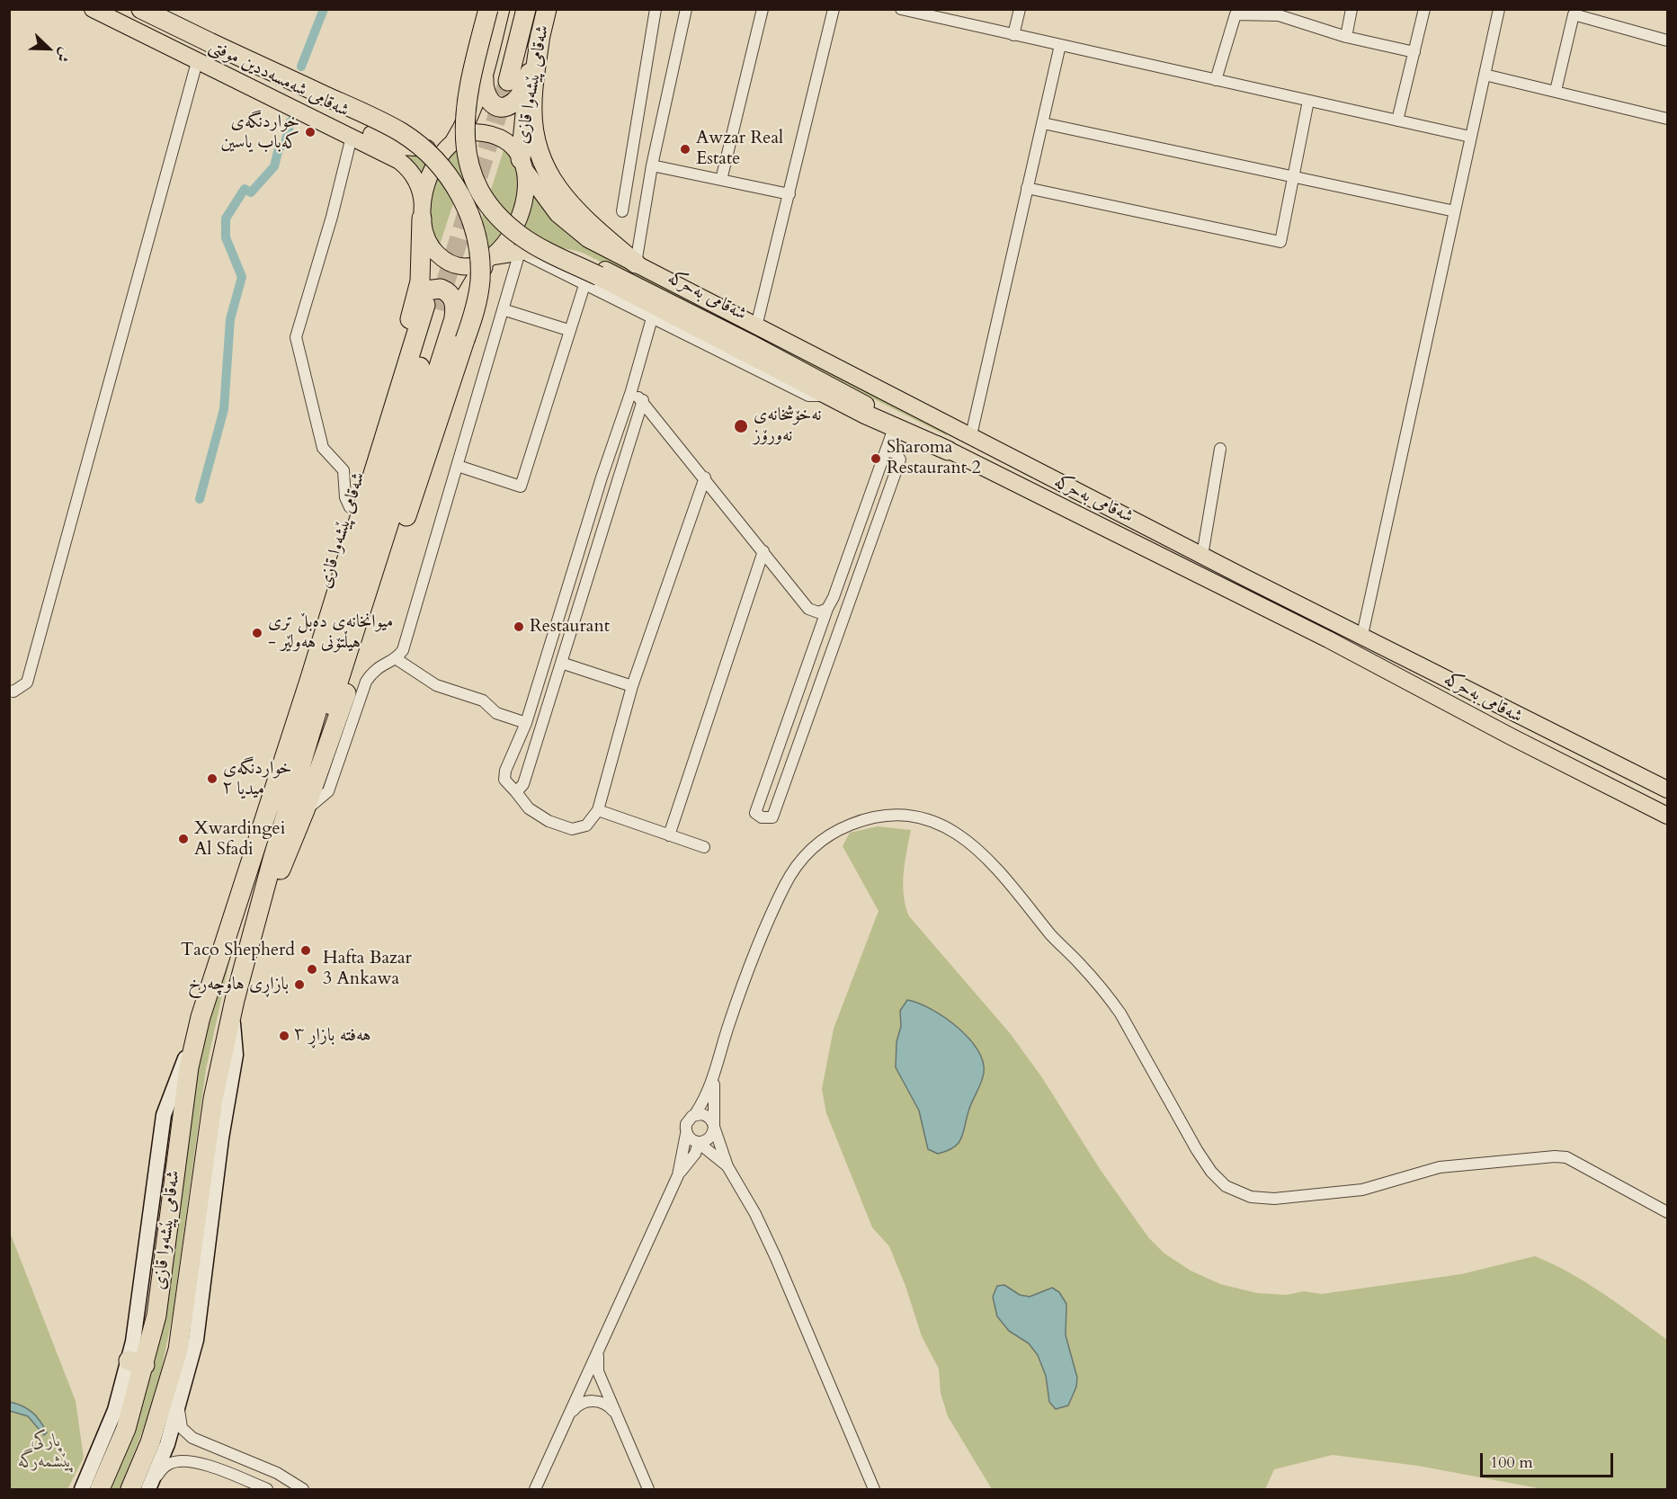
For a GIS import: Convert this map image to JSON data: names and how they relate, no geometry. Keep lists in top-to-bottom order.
{
  "streets": {
    "highway": ["شەقامی پێشەوا قازی"],
    "main road": ["شەقامی شەمسەددین موفتی", "شەقامی بەحرکە"]
  },
  "crossings": [
    ["شەقامی شەمسەددین موفتی", "شەقامی پێشەوا قازی"],
    ["شەقامی شەمسەددین موفتی", "شەقامی بەحرکە"],
    ["شەقامی پێشەوا قازی", "شەقامی بەحرکە"]
  ],
  "parks": ["پارکی پێشمەرگە"],
  "places": [
    "خواردنگەی کەباب یاسین",
    "Awzar Real Estate",
    "نەخۆشخانەی نەورۆز",
    "Sharoma Restaurant 2",
    "Restaurant",
    "میوانخانەی دەبڵ تری - هیڵتۆنی هەولێر",
    "خواردنگەی میدیا ٢",
    "Xwardingei Al Sfadi",
    "Taco Shepherd",
    "Hafta Bazar 3 Ankawa",
    "بازاڕی هاوچەرخ",
    "هەفتە بازاڕ ٣"
  ],
  "scale_bar": "100 m",
  "north": "bottom right"
}
